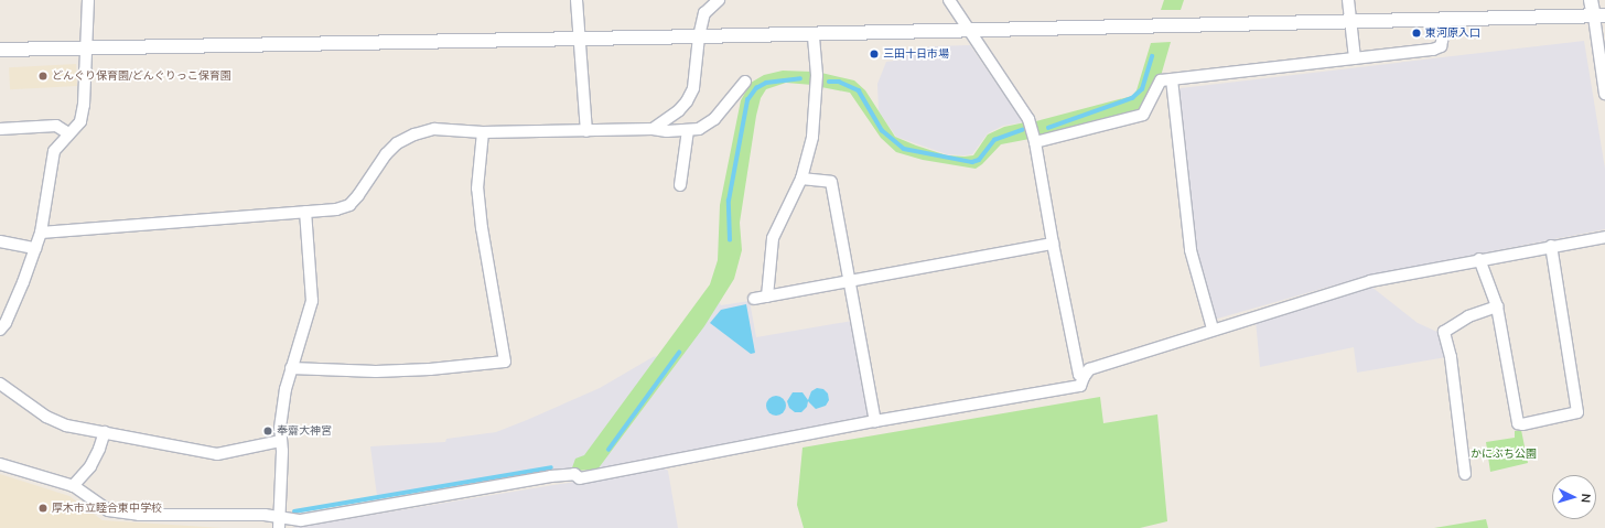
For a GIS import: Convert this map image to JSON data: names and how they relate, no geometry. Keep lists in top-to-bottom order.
{
  "parks": ["かにぶち公園"],
  "places": [
    "東河原入口",
    "三田十日市場",
    "どんぐり保育園/どんぐりっこ保育園",
    "奉齋大神宮",
    "厚木市立睦合東中学校"
  ],
  "north": "right"
}
